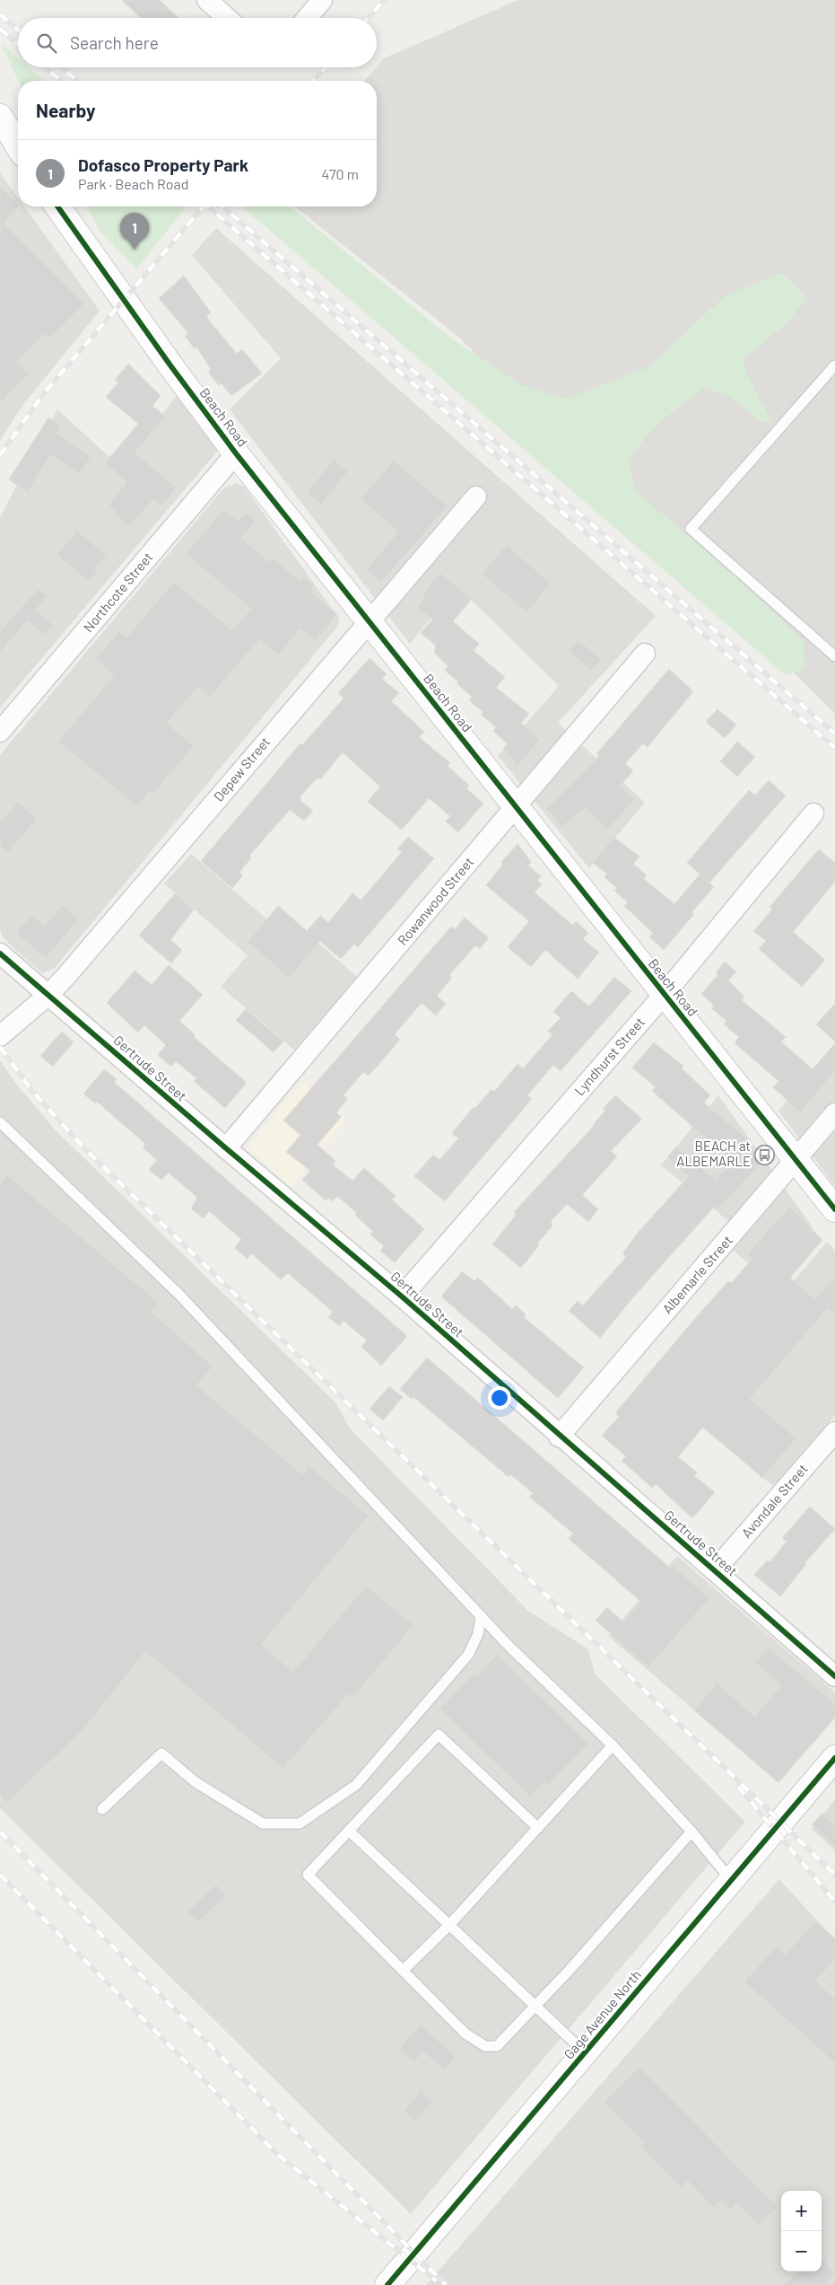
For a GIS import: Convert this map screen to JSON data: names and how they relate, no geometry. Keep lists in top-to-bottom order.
{
  "streets": {
    "street": [
      "Beach Road",
      "Northcote Street",
      "Depew Street",
      "Rowanwood Street",
      "Lyndhurst Street",
      "Gertrude Street",
      "Albemarle Street",
      "Avondale Street",
      "Gage Avenue North"
    ]
  },
  "crossings": [
    ["Beach Road", "Northcote Street"],
    ["Beach Road", "Depew Street"],
    ["Beach Road", "Rowanwood Street"],
    ["Beach Road", "Lyndhurst Street"],
    ["Beach Road", "Albemarle Street"],
    ["Depew Street", "Gertrude Street"],
    ["Rowanwood Street", "Gertrude Street"],
    ["Lyndhurst Street", "Gertrude Street"],
    ["Gertrude Street", "Albemarle Street"],
    ["Gertrude Street", "Avondale Street"]
  ],
  "places": {
    "bus stop": ["BEACH at ALBEMARLE"]
  },
  "page": {
    "search": "Search here",
    "heading": "Nearby",
    "list": [
      {
        "mark": "1",
        "name": "Dofasco Property Park",
        "note": "Park · Beach Road",
        "value": "470 m"
      }
    ],
    "pins": "1",
    "map_buttons": ["+", "−"]
  }
}
